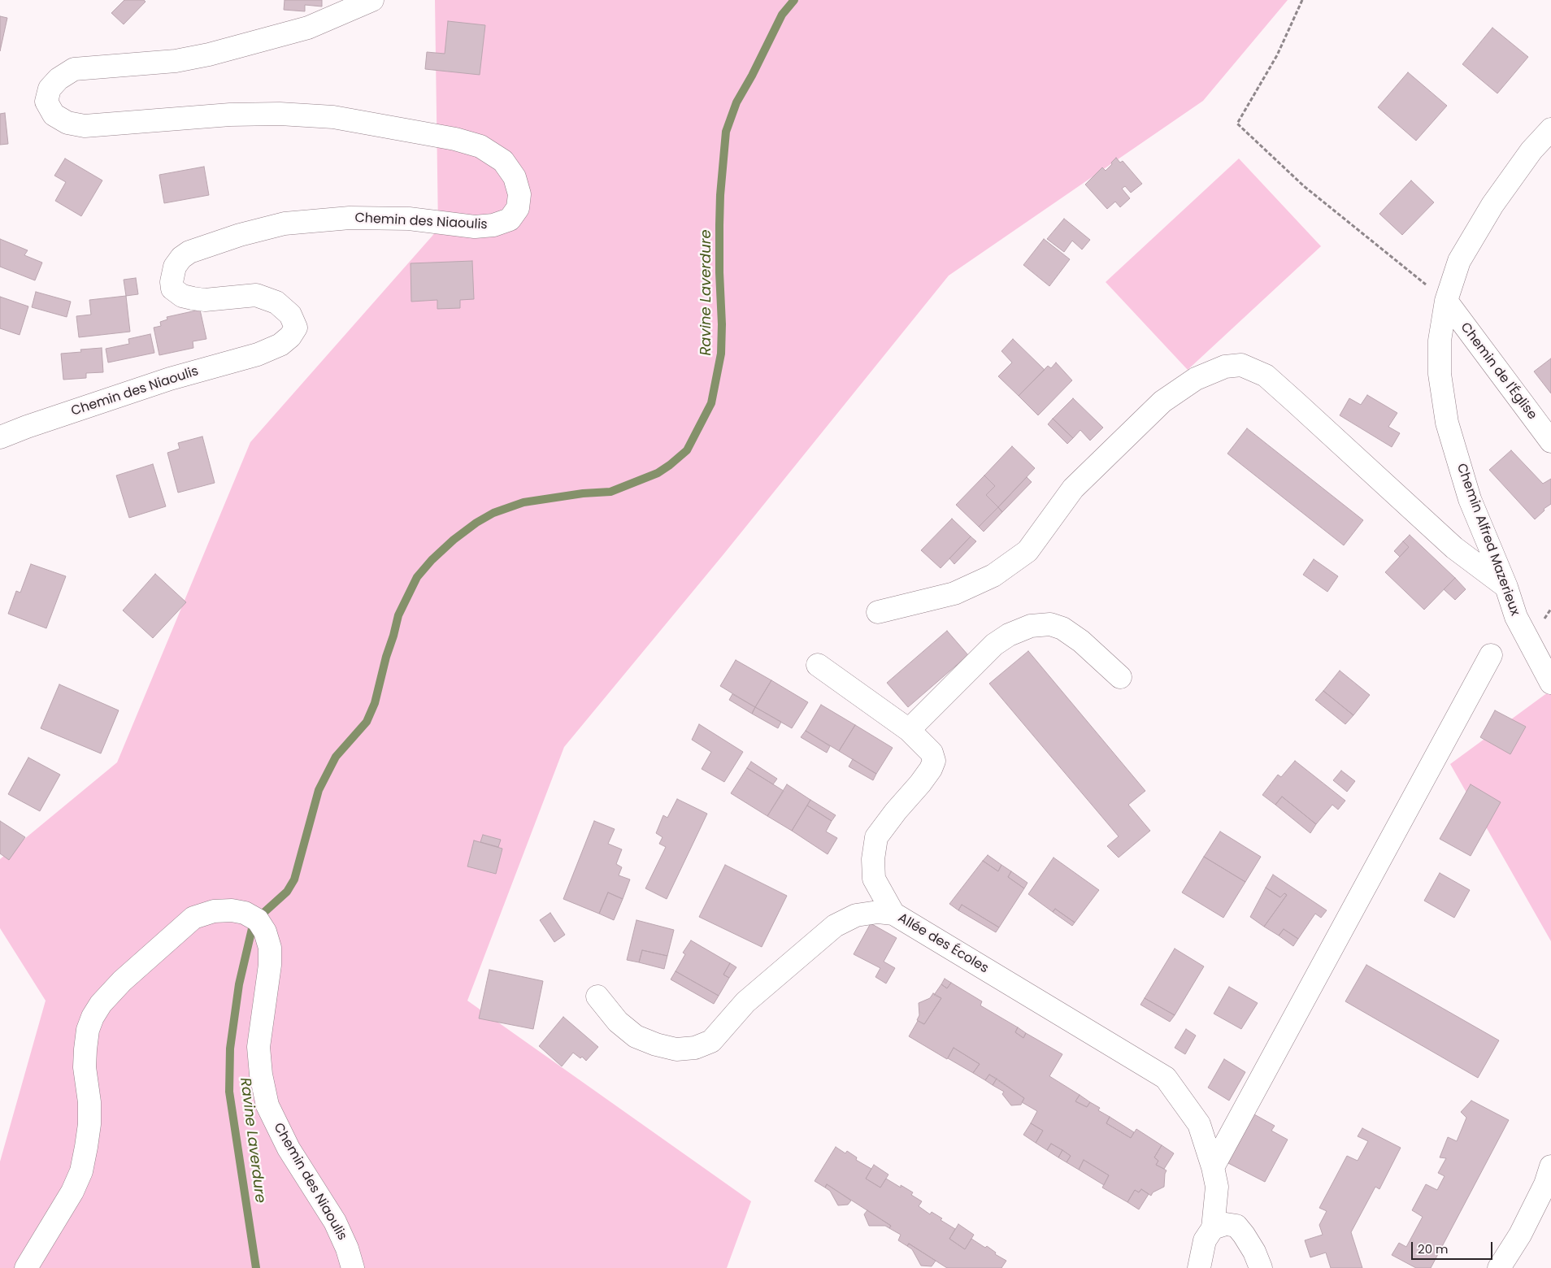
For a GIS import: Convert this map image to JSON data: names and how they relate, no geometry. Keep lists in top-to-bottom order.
{
  "streets": {
    "street": [
      "Chemin des Niaoulis",
      "Chemin de l'Église",
      "Chemin Alfred Mazerieux",
      "Allée des Écoles"
    ]
  },
  "crossings": [
    ["Chemin de l'Église", "Chemin Alfred Mazerieux"]
  ],
  "water": ["Ravine Laverdure"],
  "scale_bar": "20 m"
}
